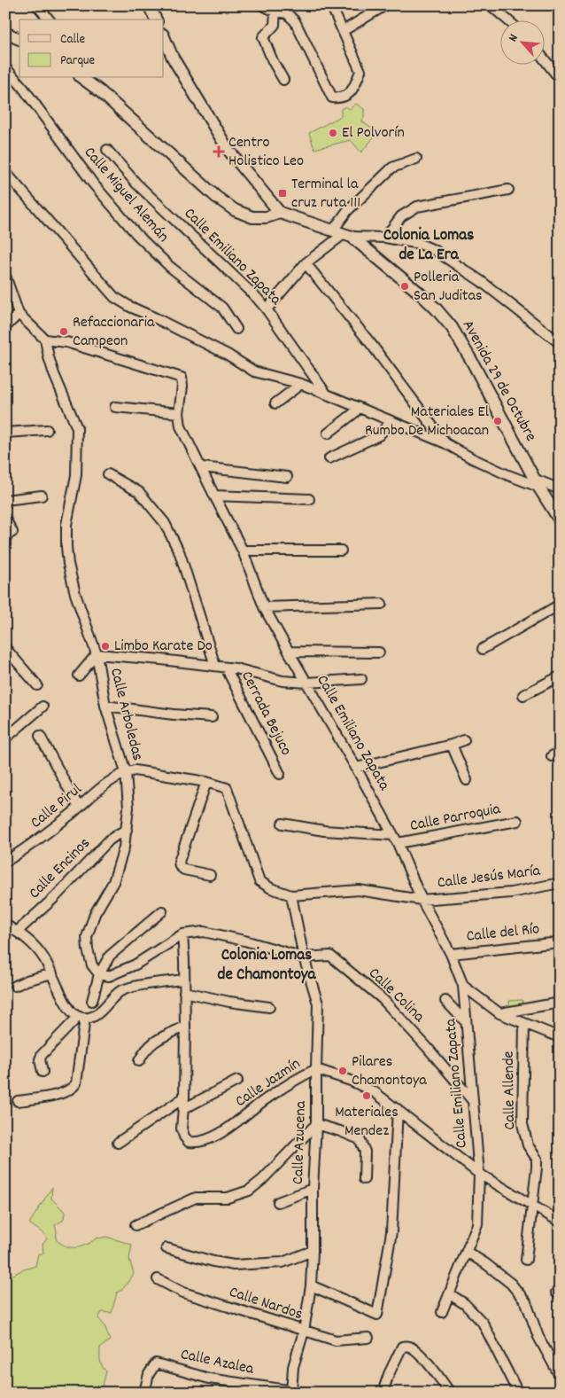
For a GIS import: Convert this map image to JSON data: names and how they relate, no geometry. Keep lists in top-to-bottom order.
{
  "streets": {
    "street": [
      "Calle Miguel Alemán",
      "Calle Emiliano Zapata",
      "Avenida 29 de Octubre",
      "Cerrada Bejuco",
      "Calle Arboledas",
      "Calle Pirul",
      "Calle Parroquia",
      "Calle Encinos",
      "Calle Jesús María",
      "Calle del Río",
      "Calle Colina",
      "Calle Jazmín",
      "Calle Allende",
      "Calle Azucena",
      "Calle Nardos",
      "Calle Azalea"
    ]
  },
  "crossings": [
    ["Calle Emiliano Zapata", "Calle Arboledas"],
    ["Calle Emiliano Zapata", "Calle Parroquia"],
    ["Calle Emiliano Zapata", "Calle Jesús María"],
    ["Calle Emiliano Zapata", "Calle del Río"],
    ["Calle Emiliano Zapata", "Calle Colina"],
    ["Calle Emiliano Zapata", "Calle Jazmín"],
    ["Calle Arboledas", "Calle Pirul"],
    ["Calle Arboledas", "Calle Encinos"],
    ["Calle Jesús María", "Calle Azucena"],
    ["Calle Colina", "Calle Jazmín"],
    ["Calle Colina", "Calle Azucena"],
    ["Calle Jazmín", "Calle Allende"],
    ["Calle Jazmín", "Calle Azucena"],
    ["Calle Azucena", "Calle Nardos"],
    ["Calle Azucena", "Calle Azalea"]
  ],
  "districts": ["Colonia Lomas de La Era", "Colonia Lomas de Chamontoya"],
  "places": {
    "other": [
      "El Polvorín",
      "Polleria San Juditas",
      "Refaccionaria Campeon",
      "Materiales El Rumbo De Michoacan",
      "Limbo Karate Do",
      "Pilares Chamontoya",
      "Materiales Mendez"
    ],
    "health": ["Centro Holistico Leo"],
    "transit": ["Terminal la cruz ruta 111"]
  },
  "legend": ["Calle", "Parque"],
  "north": "top left"
}
